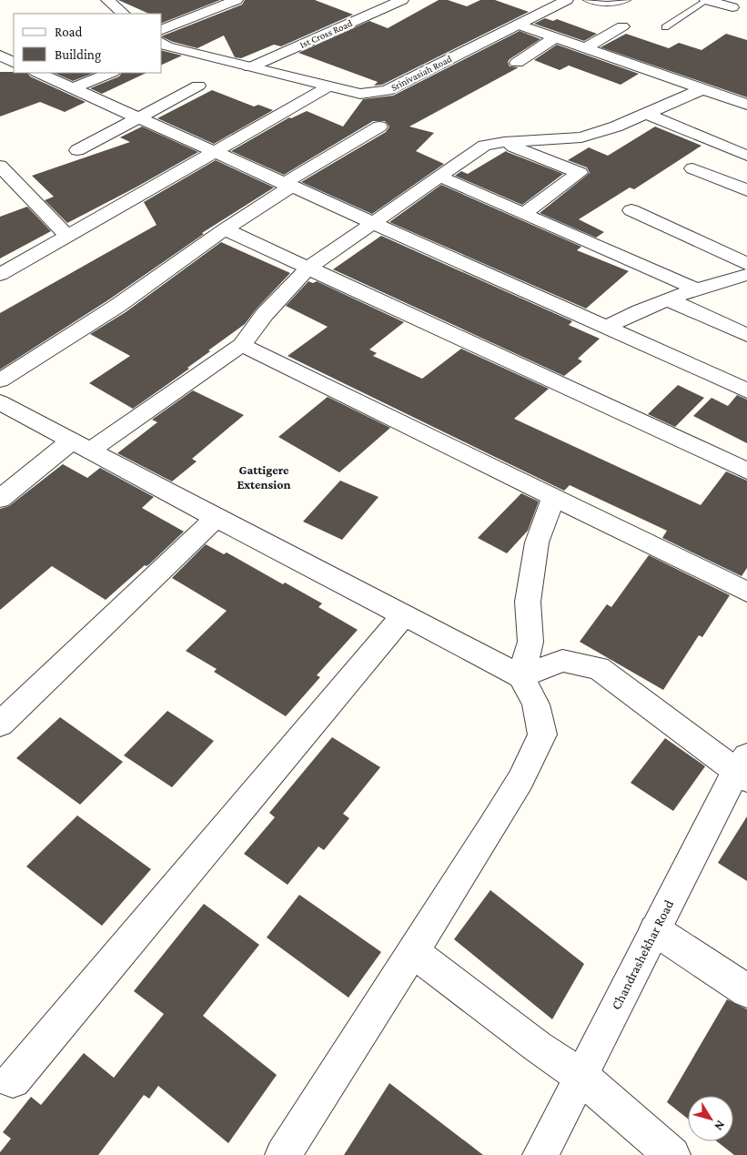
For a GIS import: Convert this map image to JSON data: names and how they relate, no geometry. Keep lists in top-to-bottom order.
{
  "streets": {
    "street": ["1st Cross Road", "Srinivasiah Road", "Chandrashekhar Road"]
  },
  "crossings": [
    ["1st Cross Road", "Srinivasiah Road"]
  ],
  "districts": ["Gattigere Extension"],
  "legend": ["Road", "Building"],
  "north": "bottom right"
}
